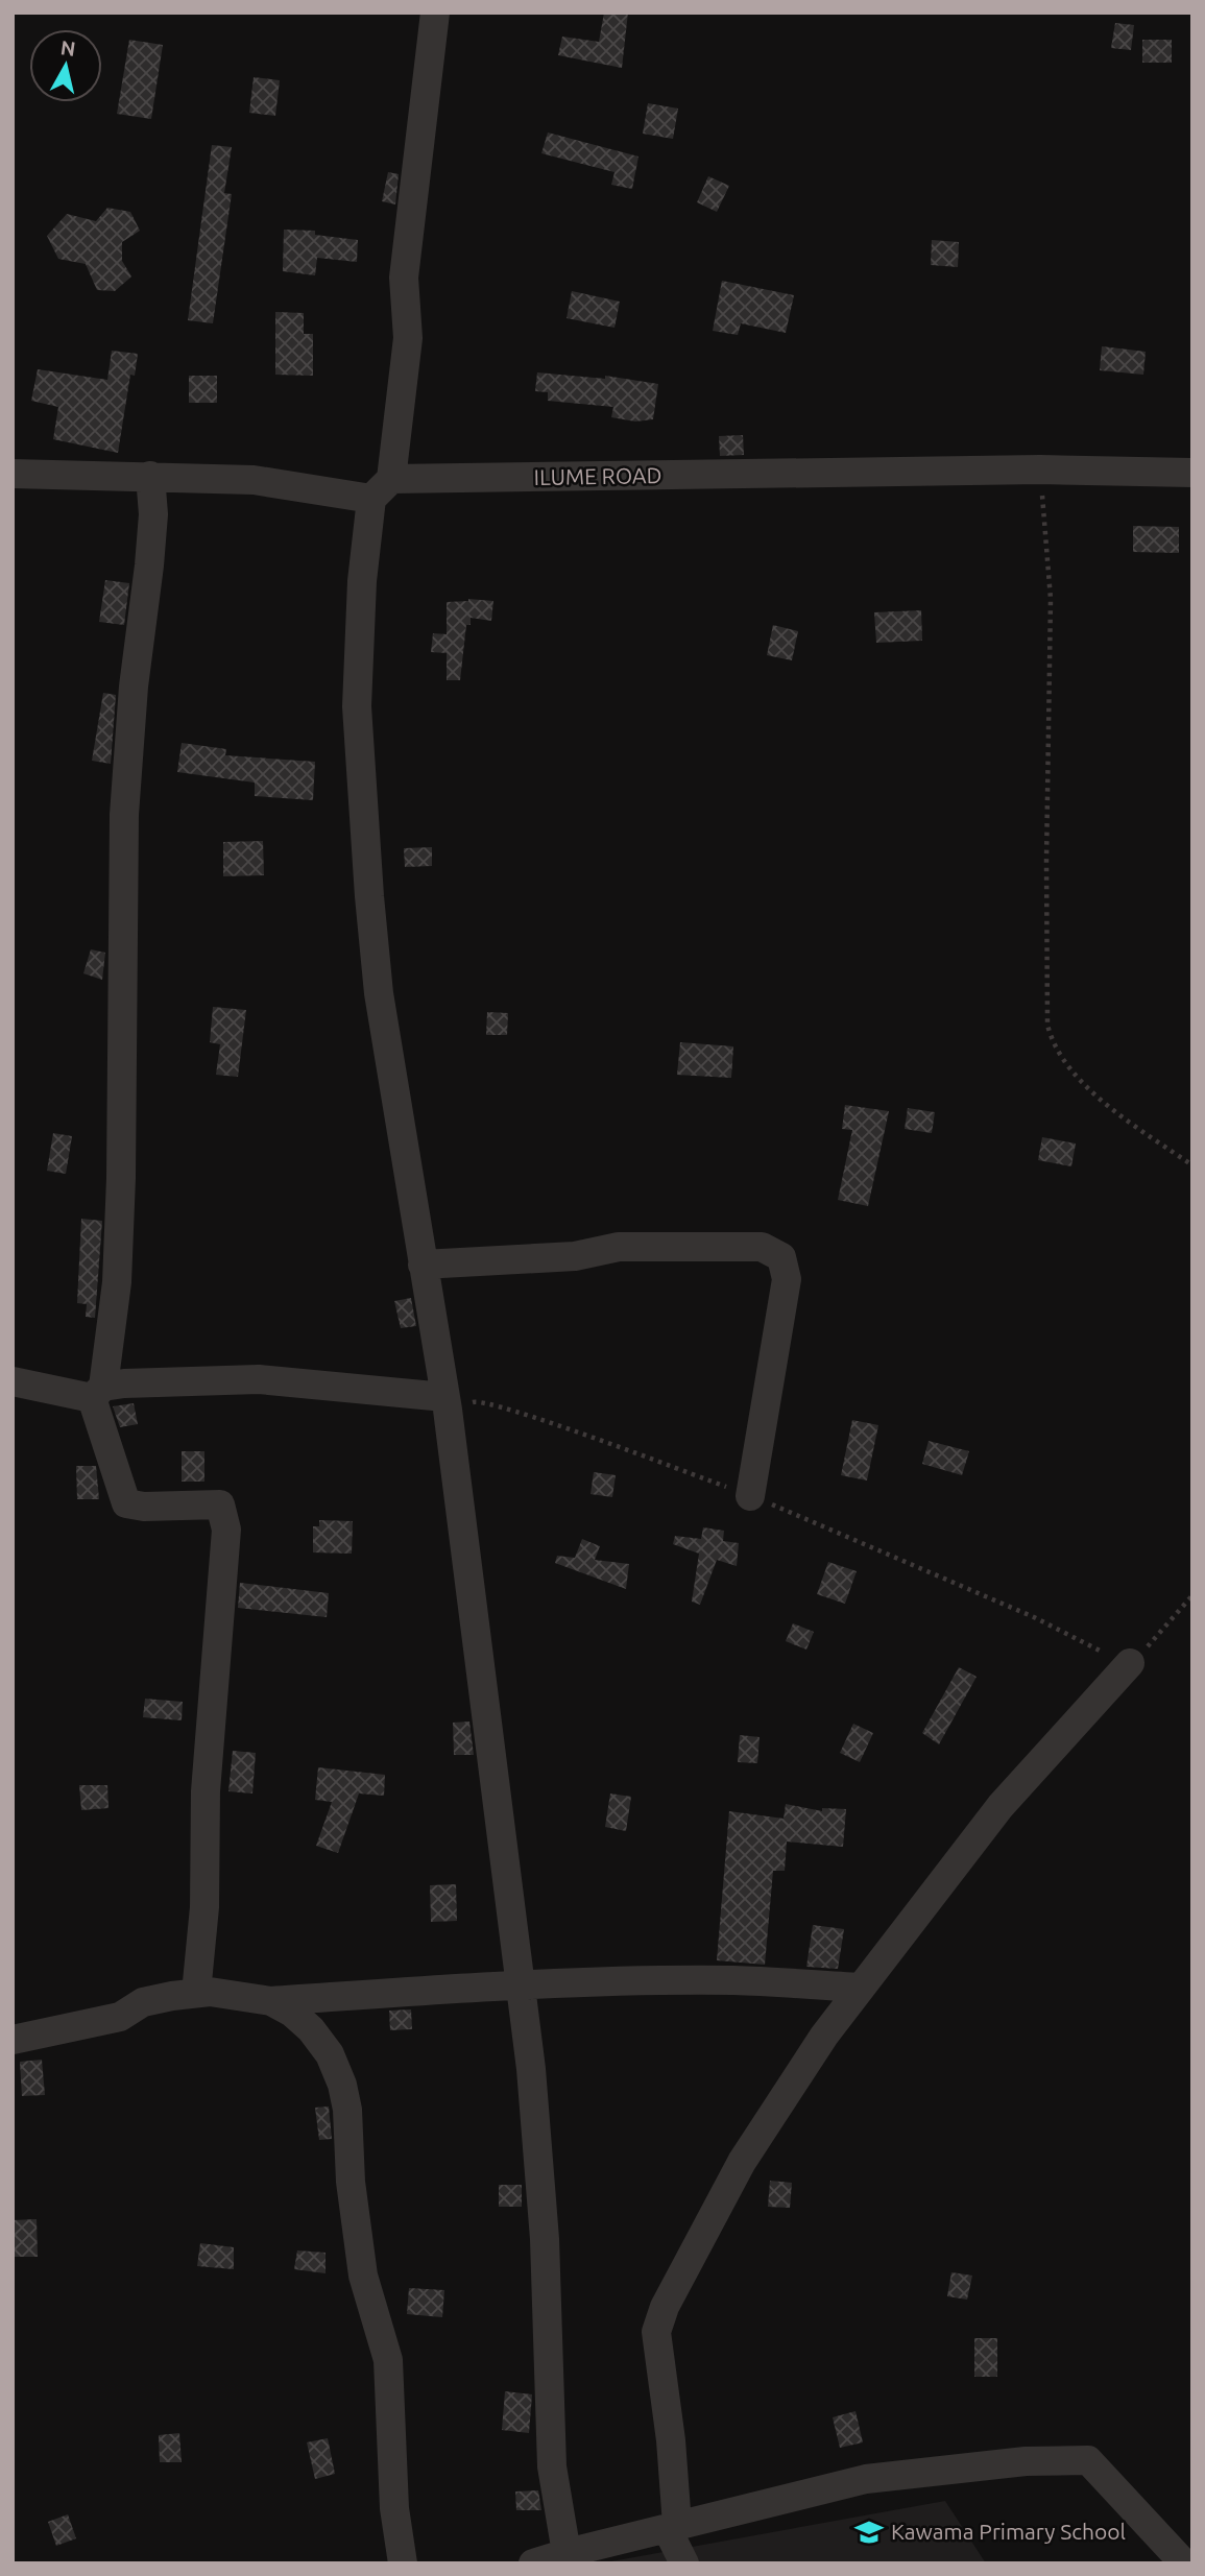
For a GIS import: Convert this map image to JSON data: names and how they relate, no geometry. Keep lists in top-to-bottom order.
{
  "streets": {
    "street": ["ILUME ROAD"]
  },
  "places": {
    "school or university": ["Kawama Primary School"]
  },
  "north": "top"
}
